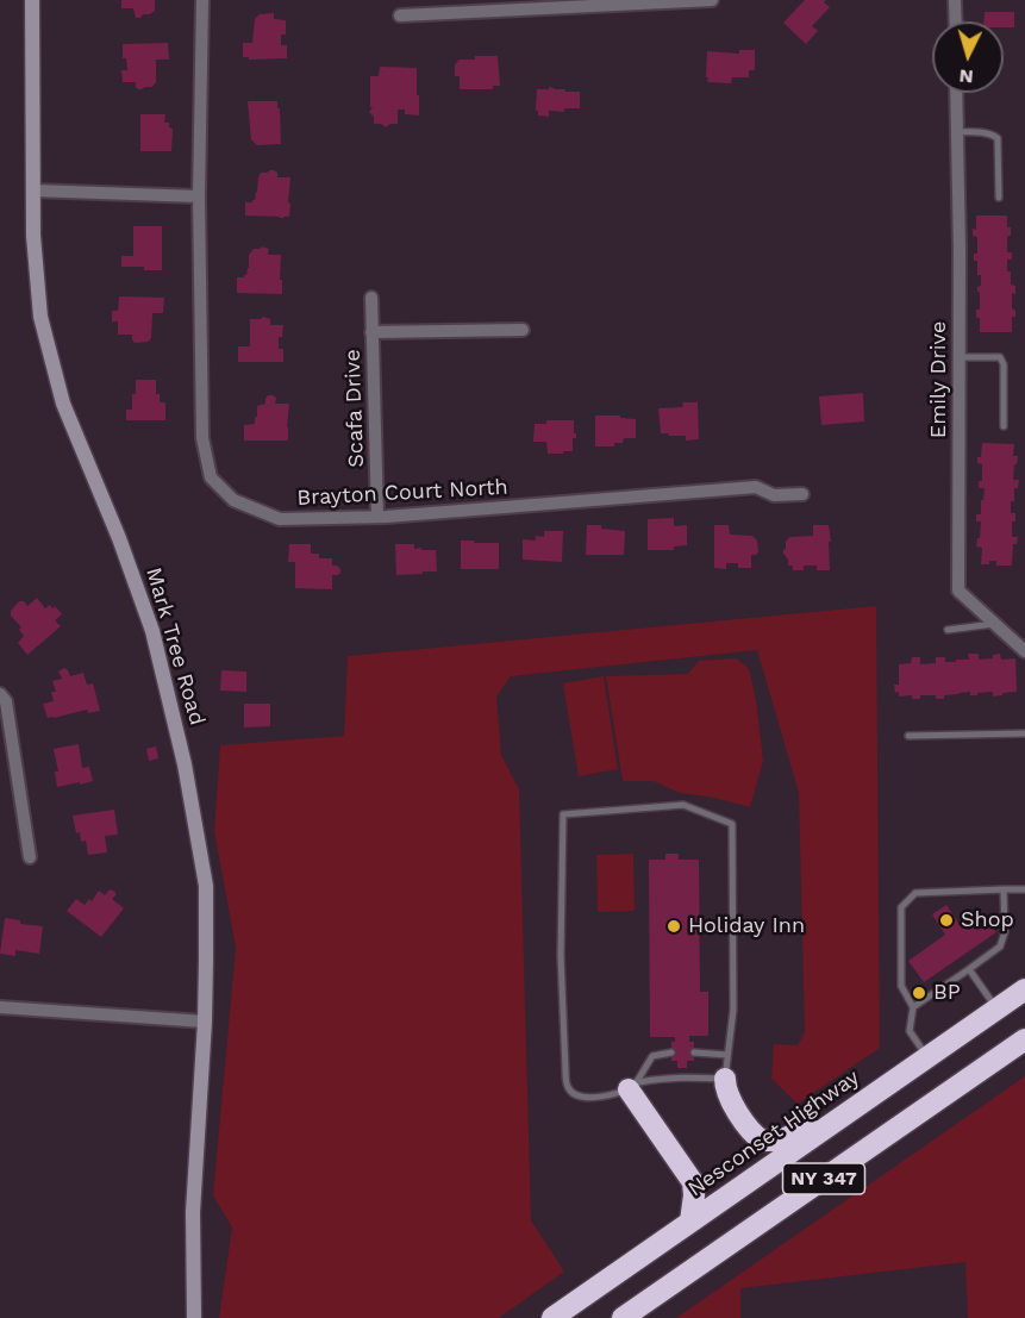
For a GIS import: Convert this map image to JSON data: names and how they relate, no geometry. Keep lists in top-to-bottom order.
{
  "streets": {
    "highway": ["Nesconset Highway", "NY 347"],
    "main road": ["Mark Tree Road"],
    "street": ["Emily Drive", "Scafa Drive", "Brayton Court North"]
  },
  "crossings": [
    ["Scafa Drive", "Brayton Court North"]
  ],
  "places": ["Shop", "Holiday Inn", "BP"],
  "north": "bottom"
}
